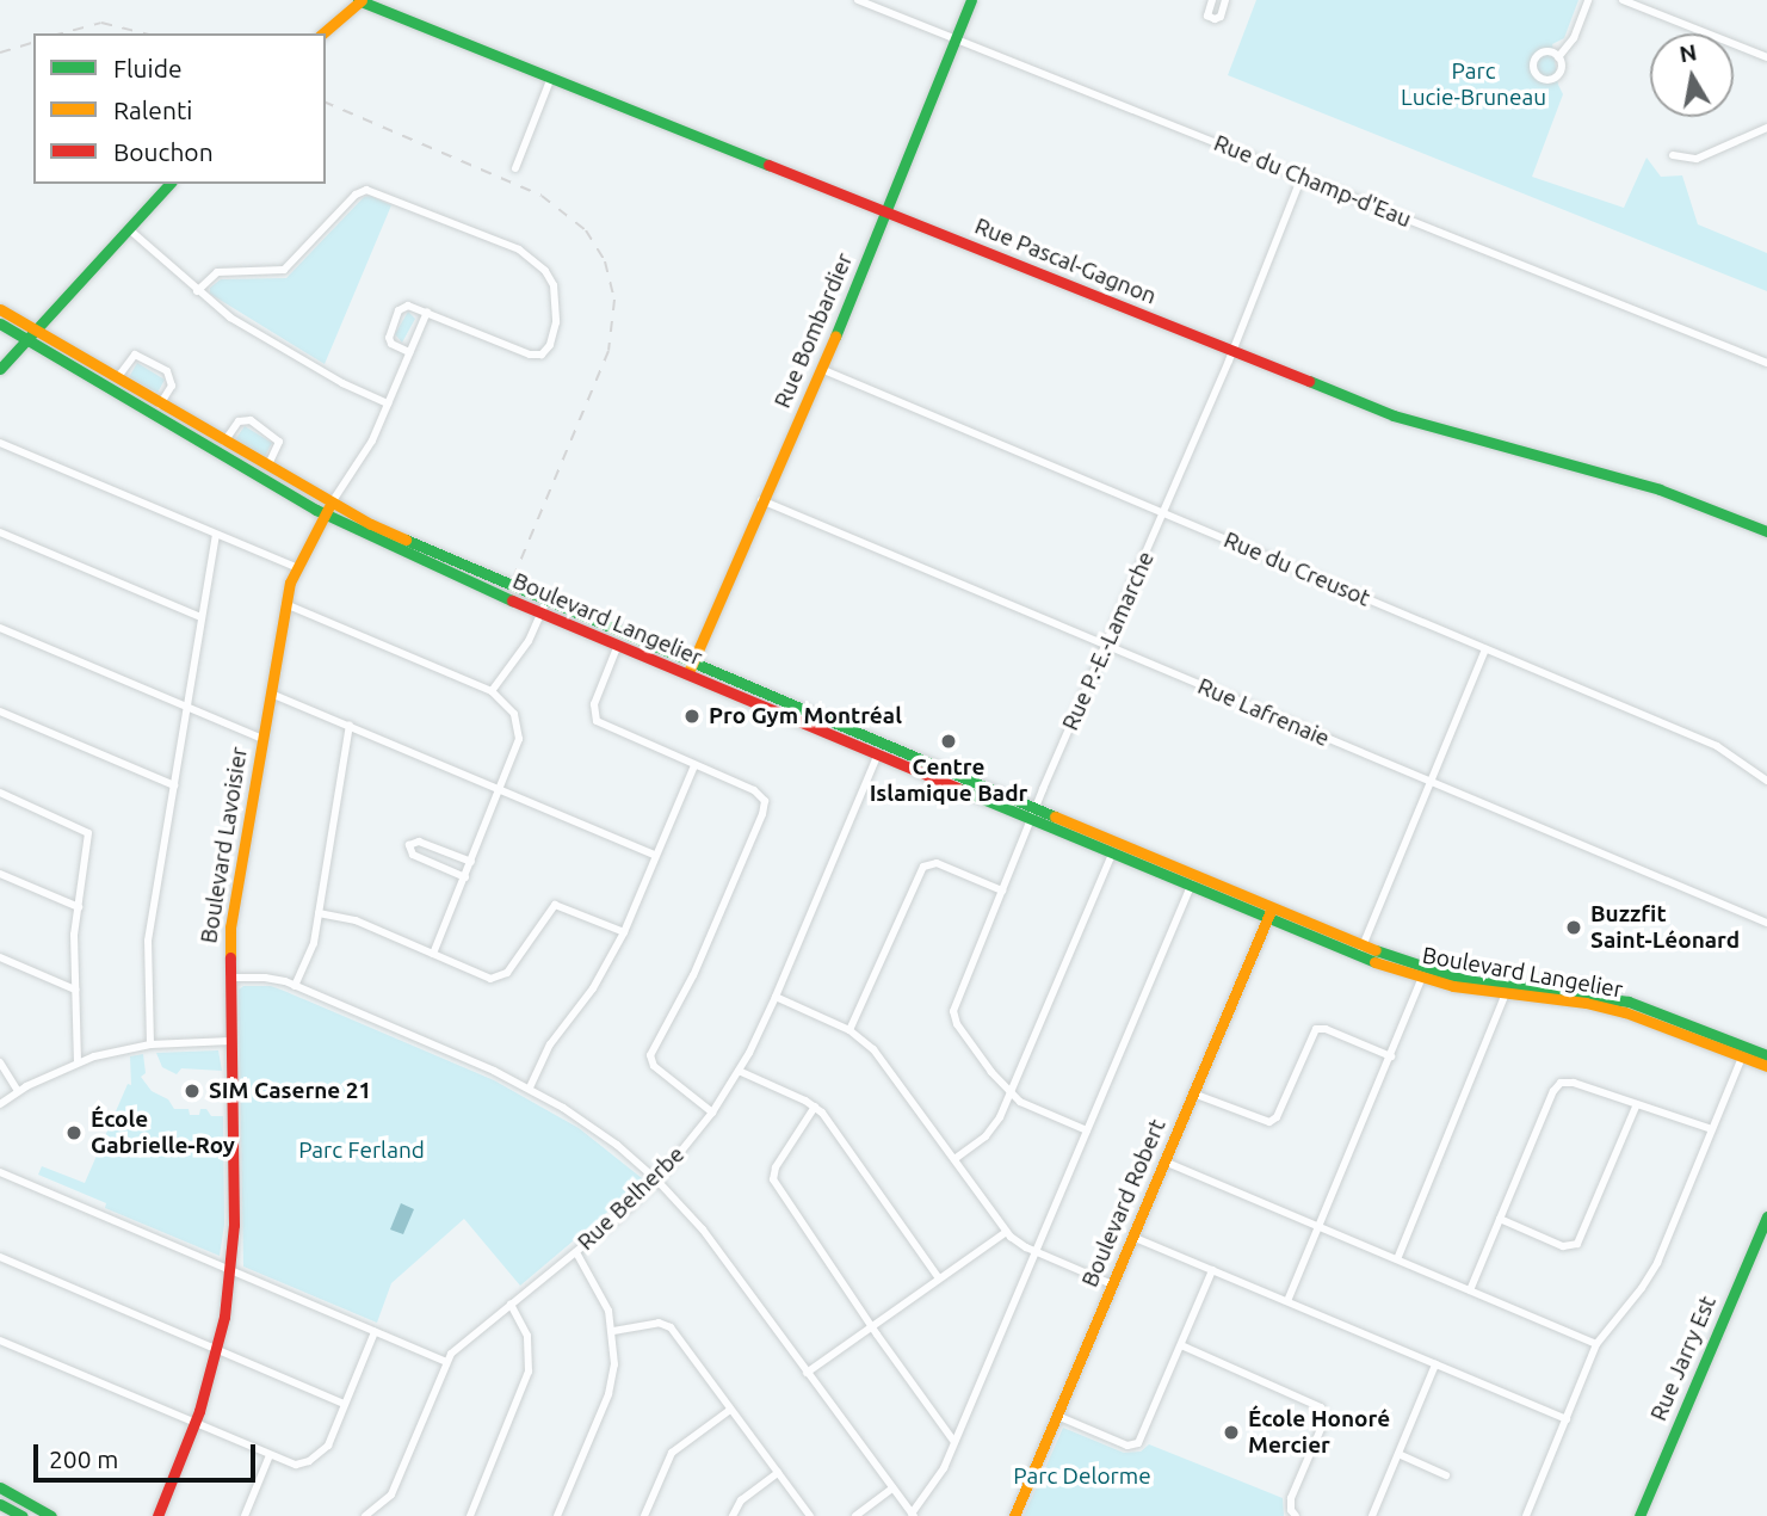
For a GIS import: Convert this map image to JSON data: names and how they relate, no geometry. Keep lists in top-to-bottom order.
{
  "streets": {
    "street": [
      "Rue du Champ-d'Eau",
      "Rue Pascal-Gagnon",
      "Rue Bombardier",
      "Rue du Creusot",
      "Boulevard Langelier",
      "Rue P.-E.-Lamarche",
      "Rue Lafrenaie",
      "Boulevard Lavoisier",
      "Rue Belherbe",
      "Boulevard Robert",
      "Rue Jarry Est"
    ]
  },
  "crossings": [
    ["Rue du Champ-d'Eau", "Rue Bombardier"],
    ["Rue du Champ-d'Eau", "Rue P.-E.-Lamarche"],
    ["Rue Pascal-Gagnon", "Rue Bombardier"],
    ["Rue Pascal-Gagnon", "Rue P.-E.-Lamarche"],
    ["Rue Bombardier", "Rue du Creusot"],
    ["Rue Bombardier", "Boulevard Langelier"],
    ["Rue Bombardier", "Rue Lafrenaie"],
    ["Rue du Creusot", "Rue P.-E.-Lamarche"],
    ["Boulevard Langelier", "Rue P.-E.-Lamarche"],
    ["Boulevard Langelier", "Boulevard Lavoisier"],
    ["Boulevard Langelier", "Rue Belherbe"],
    ["Boulevard Langelier", "Boulevard Robert"],
    ["Rue P.-E.-Lamarche", "Rue Lafrenaie"]
  ],
  "parks": ["Parc Lucie-Bruneau", "Parc Ferland", "Parc Delorme"],
  "places": [
    "Pro Gym Montréal",
    "Centre Islamique Badr",
    "Buzzfit Saint-Léonard",
    "SIM Caserne 21",
    "École Gabrielle-Roy",
    "École Honoré Mercier"
  ],
  "legend": ["Fluide", "Ralenti", "Bouchon"],
  "scale_bar": "200 m",
  "north": "top"
}
